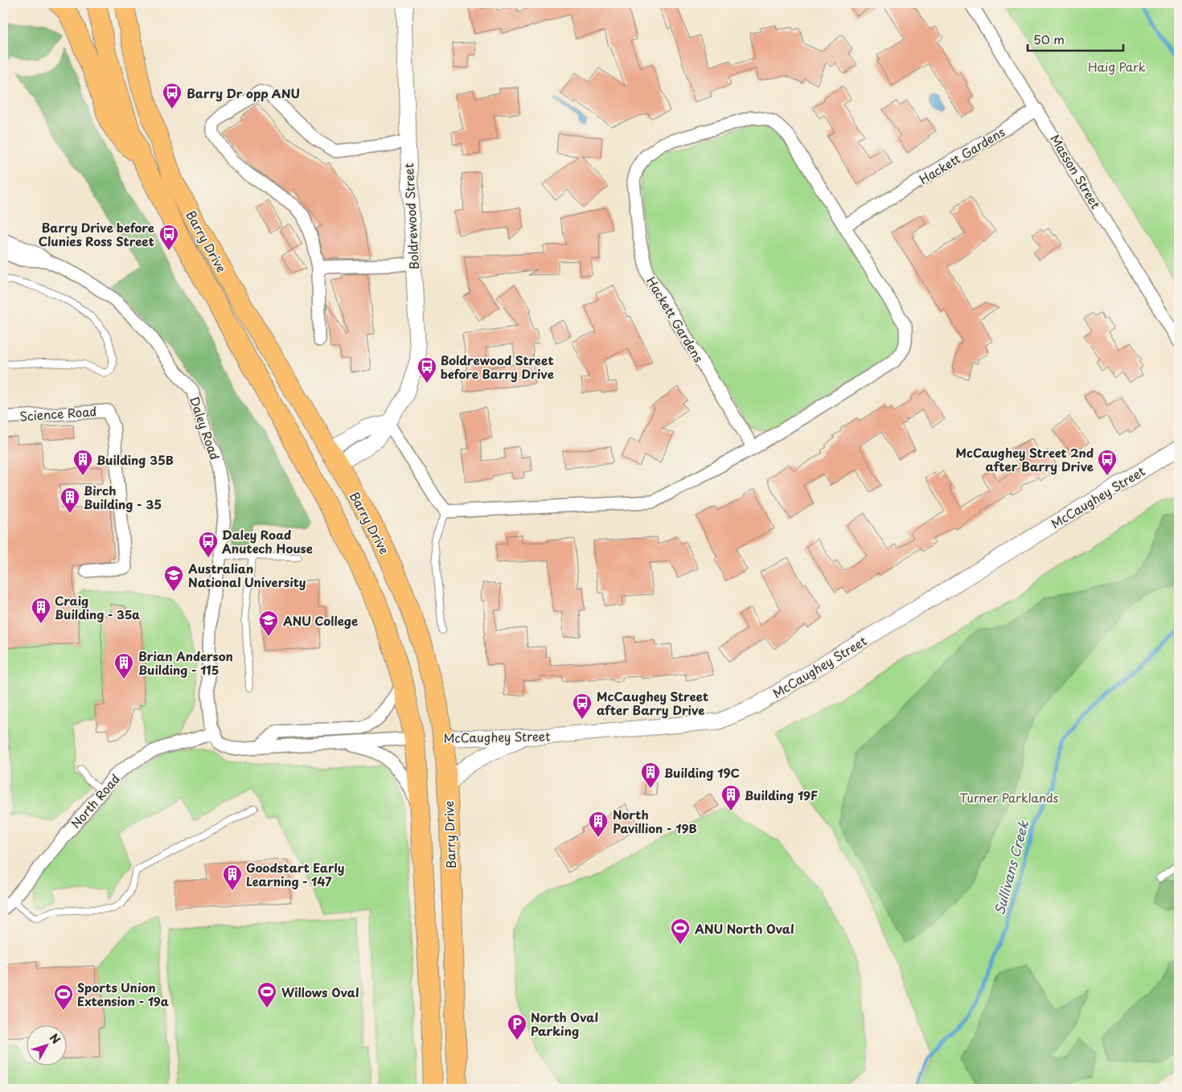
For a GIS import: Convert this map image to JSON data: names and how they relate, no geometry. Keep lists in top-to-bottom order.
{
  "streets": {
    "main road": ["Barry Drive", "McCaughey Street"],
    "street": [
      "Hackett Gardens",
      "Masson Street",
      "Boldrewood Street",
      "Science Road",
      "Daley Road",
      "North Road"
    ]
  },
  "crossings": [
    ["Hackett Gardens", "Masson Street"],
    ["Boldrewood Street", "Barry Drive"],
    ["Barry Drive", "McCaughey Street"],
    ["Daley Road", "North Road"]
  ],
  "water": ["Sullivans Creek"],
  "parks": ["Haig Park", "Turner Parklands"],
  "places": {
    "bus stop": [
      "Barry Dr opp ANU",
      "Barry Drive before Clunies Ross Street",
      "Boldrewood Street before Barry Drive",
      "McCaughey Street 2nd after Barry Drive",
      "Daley Road Anutech House",
      "McCaughey Street after Barry Drive"
    ],
    "building": [
      "Building 35B",
      "Birch Building - 35",
      "Craig Building - 35a",
      "Brian Anderson Building - 115",
      "Building 19C",
      "Building 19F",
      "North Pavillion - 19B",
      "Goodstart Early Learning - 147"
    ],
    "school or university": ["Australian National University", "ANU College"],
    "sports": ["ANU North Oval", "Willows Oval", "Sports Union Extension - 19a"],
    "parking": ["North Oval Parking"]
  },
  "scale_bar": "50 m",
  "north": "top right"
}
